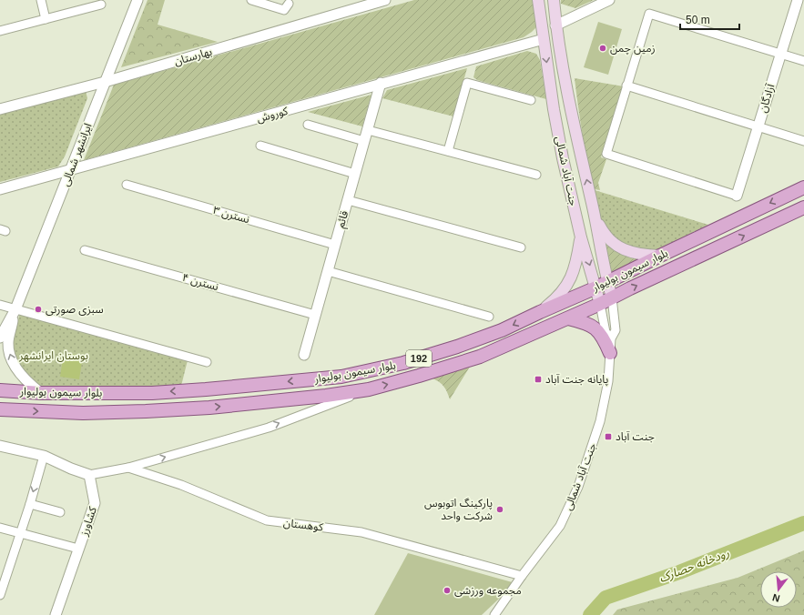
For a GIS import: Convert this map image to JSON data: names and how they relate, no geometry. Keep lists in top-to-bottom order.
{
  "streets": {
    "main road": ["جنت آباد شمالی", "بلوار سیمون بولیوار", "192"],
    "street": [
      "بهارستان",
      "آزادگان",
      "کوروش",
      "ایرانشهر شمالی",
      "نسترن ۳",
      "قائم",
      "نسترن ۴",
      "کشاورز",
      "کوهستان"
    ]
  },
  "crossings": [
    ["بهارستان", "ایرانشهر شمالی"],
    ["کوروش", "ایرانشهر شمالی"],
    ["کوروش", "جنت آباد شمالی"],
    ["کوروش", "قائم"],
    ["جنت آباد شمالی", "بلوار سیمون بولیوار"],
    ["جنت آباد شمالی", "کوهستان"],
    ["نسترن ۳", "قائم"],
    ["قائم", "نسترن ۴"],
    ["کشاورز", "کوهستان"]
  ],
  "water": ["رودخانه حصارک"],
  "parks": ["بوستان ایرانشهر"],
  "places": {
    "other": [
      "زمین چمن",
      "سبزی صورتی",
      "پارکینگ اتوبوس شرکت واحد",
      "مجموعه ورزشی"
    ],
    "transit": ["پایانه جنت آباد", "جنت آباد"]
  },
  "scale_bar": "50 m",
  "north": "bottom"
}
